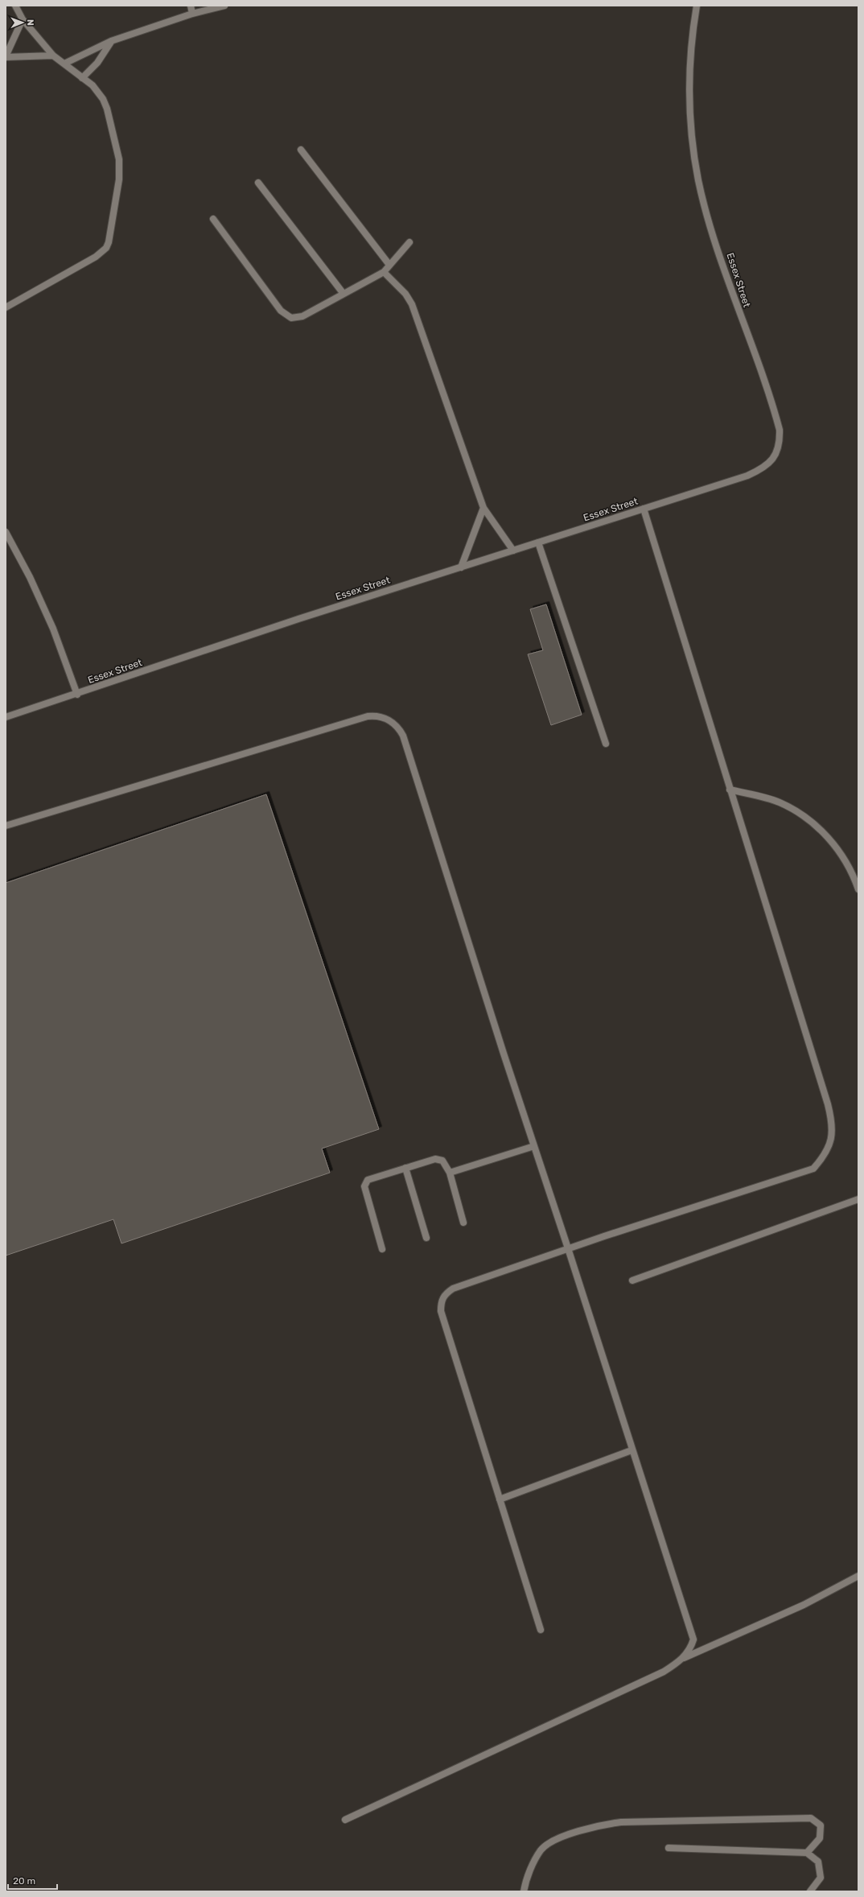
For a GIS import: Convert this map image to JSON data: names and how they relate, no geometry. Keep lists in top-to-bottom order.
{
  "streets": {
    "street": ["Essex Street"]
  },
  "scale_bar": "20 m",
  "north": "right"
}
